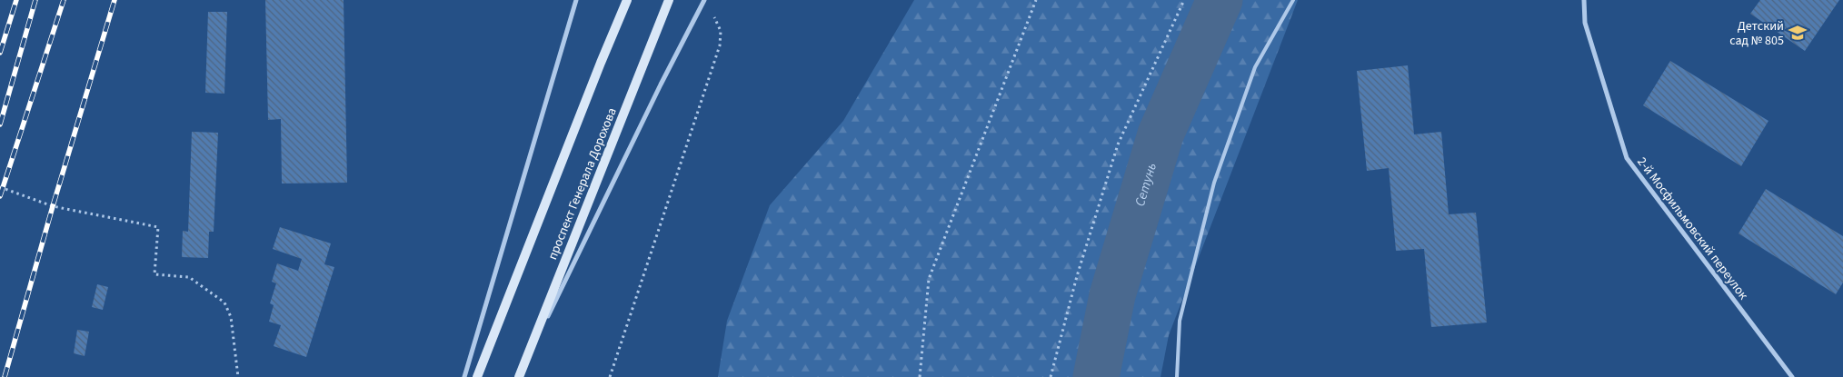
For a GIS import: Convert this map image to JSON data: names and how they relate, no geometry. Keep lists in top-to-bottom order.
{
  "streets": {
    "main road": ["проспект Генерала Дорохова"],
    "street": ["2-й Мосфильмовский переулок"]
  },
  "water": ["Сетунь"],
  "places": {
    "school or university": ["Детский сад № 805"]
  }
}
